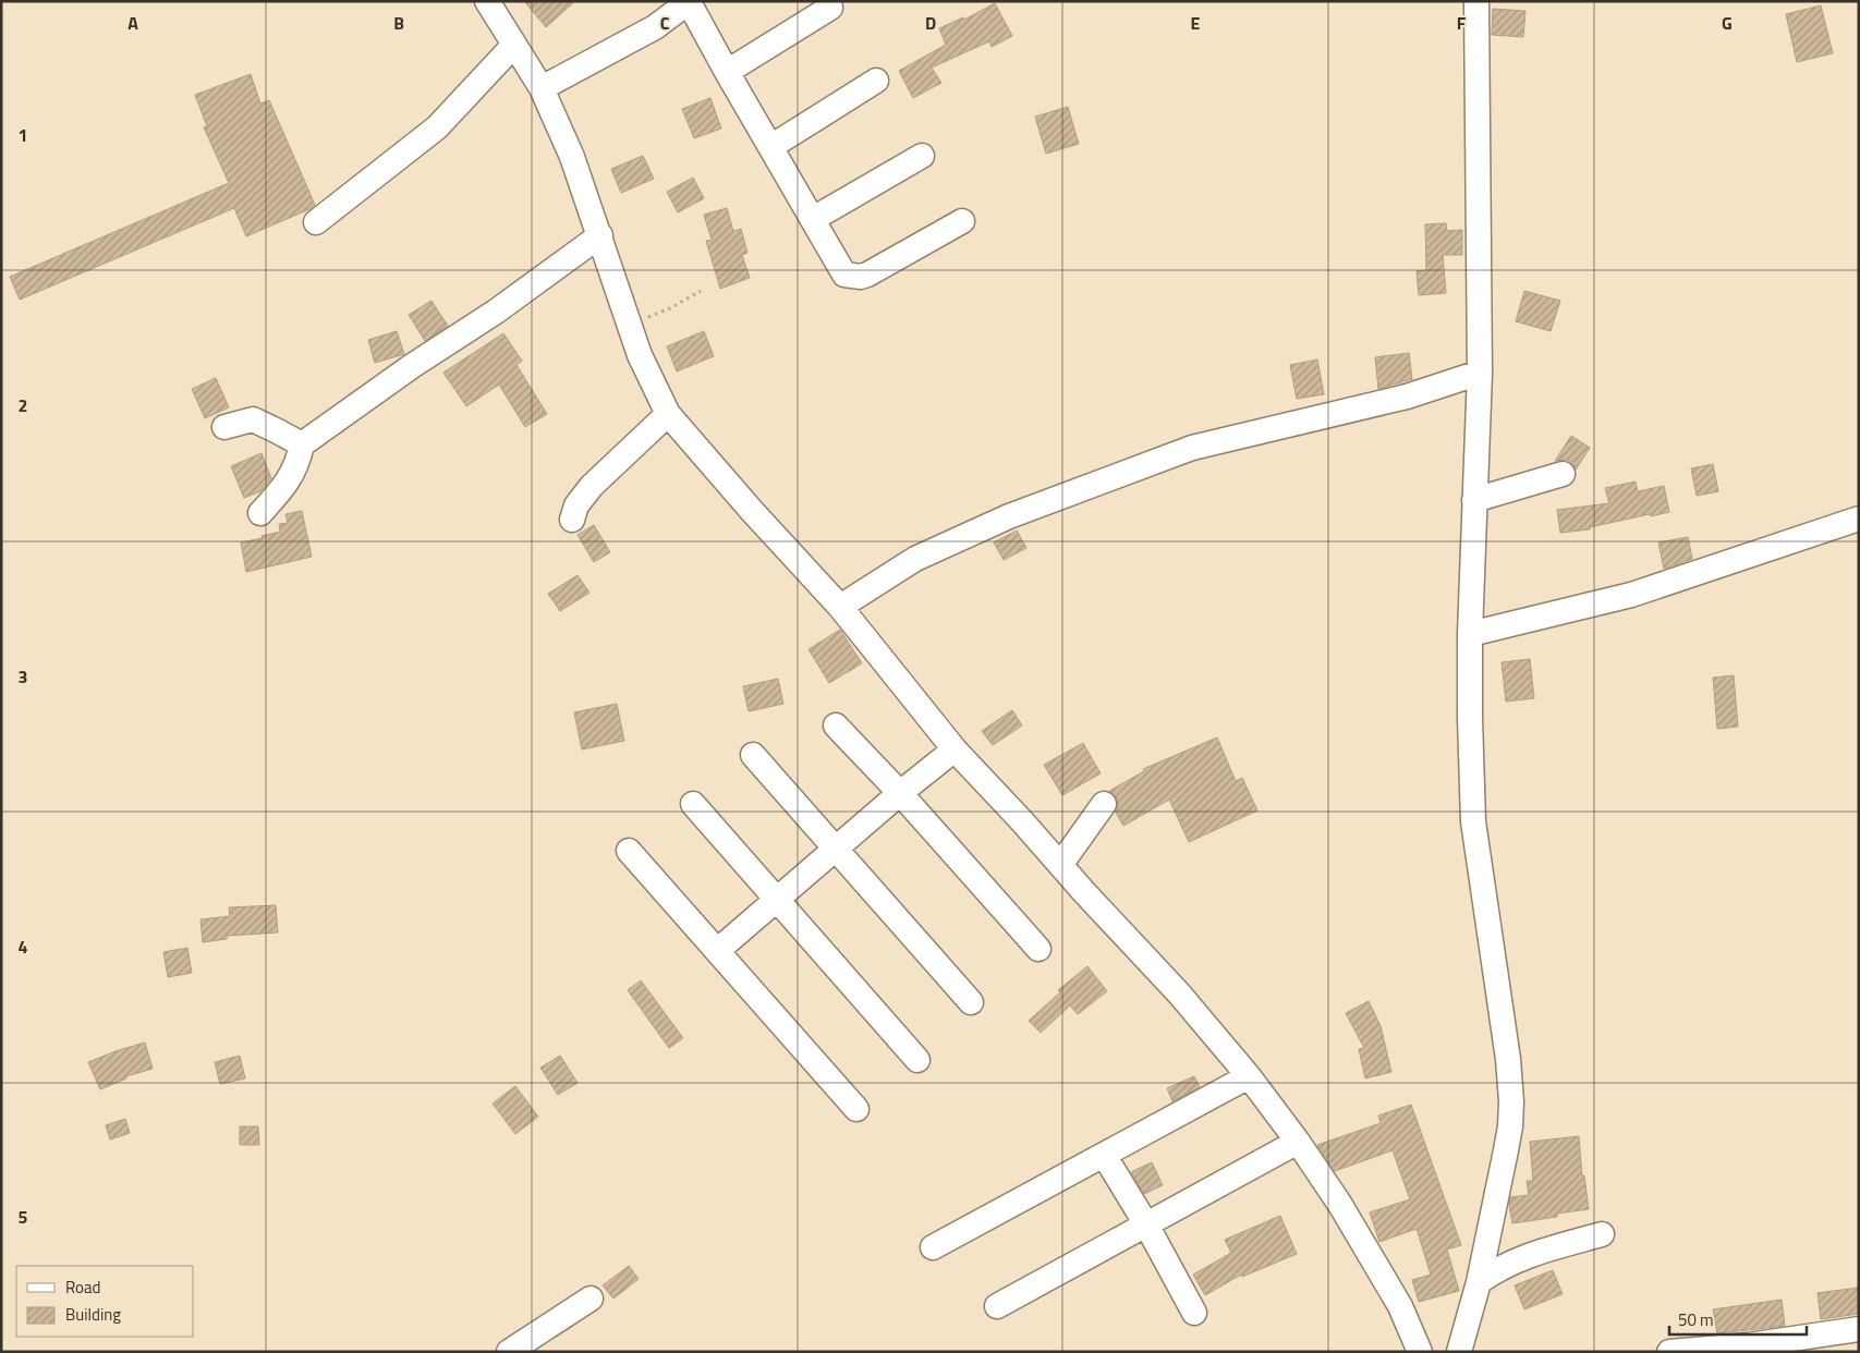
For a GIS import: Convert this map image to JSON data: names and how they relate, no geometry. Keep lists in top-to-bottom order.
{
  "legend": ["Road", "Building"],
  "scale_bar": "50 m",
  "grid": {
    "columns": [
      "A",
      "B",
      "C",
      "D",
      "E",
      "F",
      "G"
    ],
    "rows": [
      "1",
      "2",
      "3",
      "4",
      "5"
    ]
  }
}
